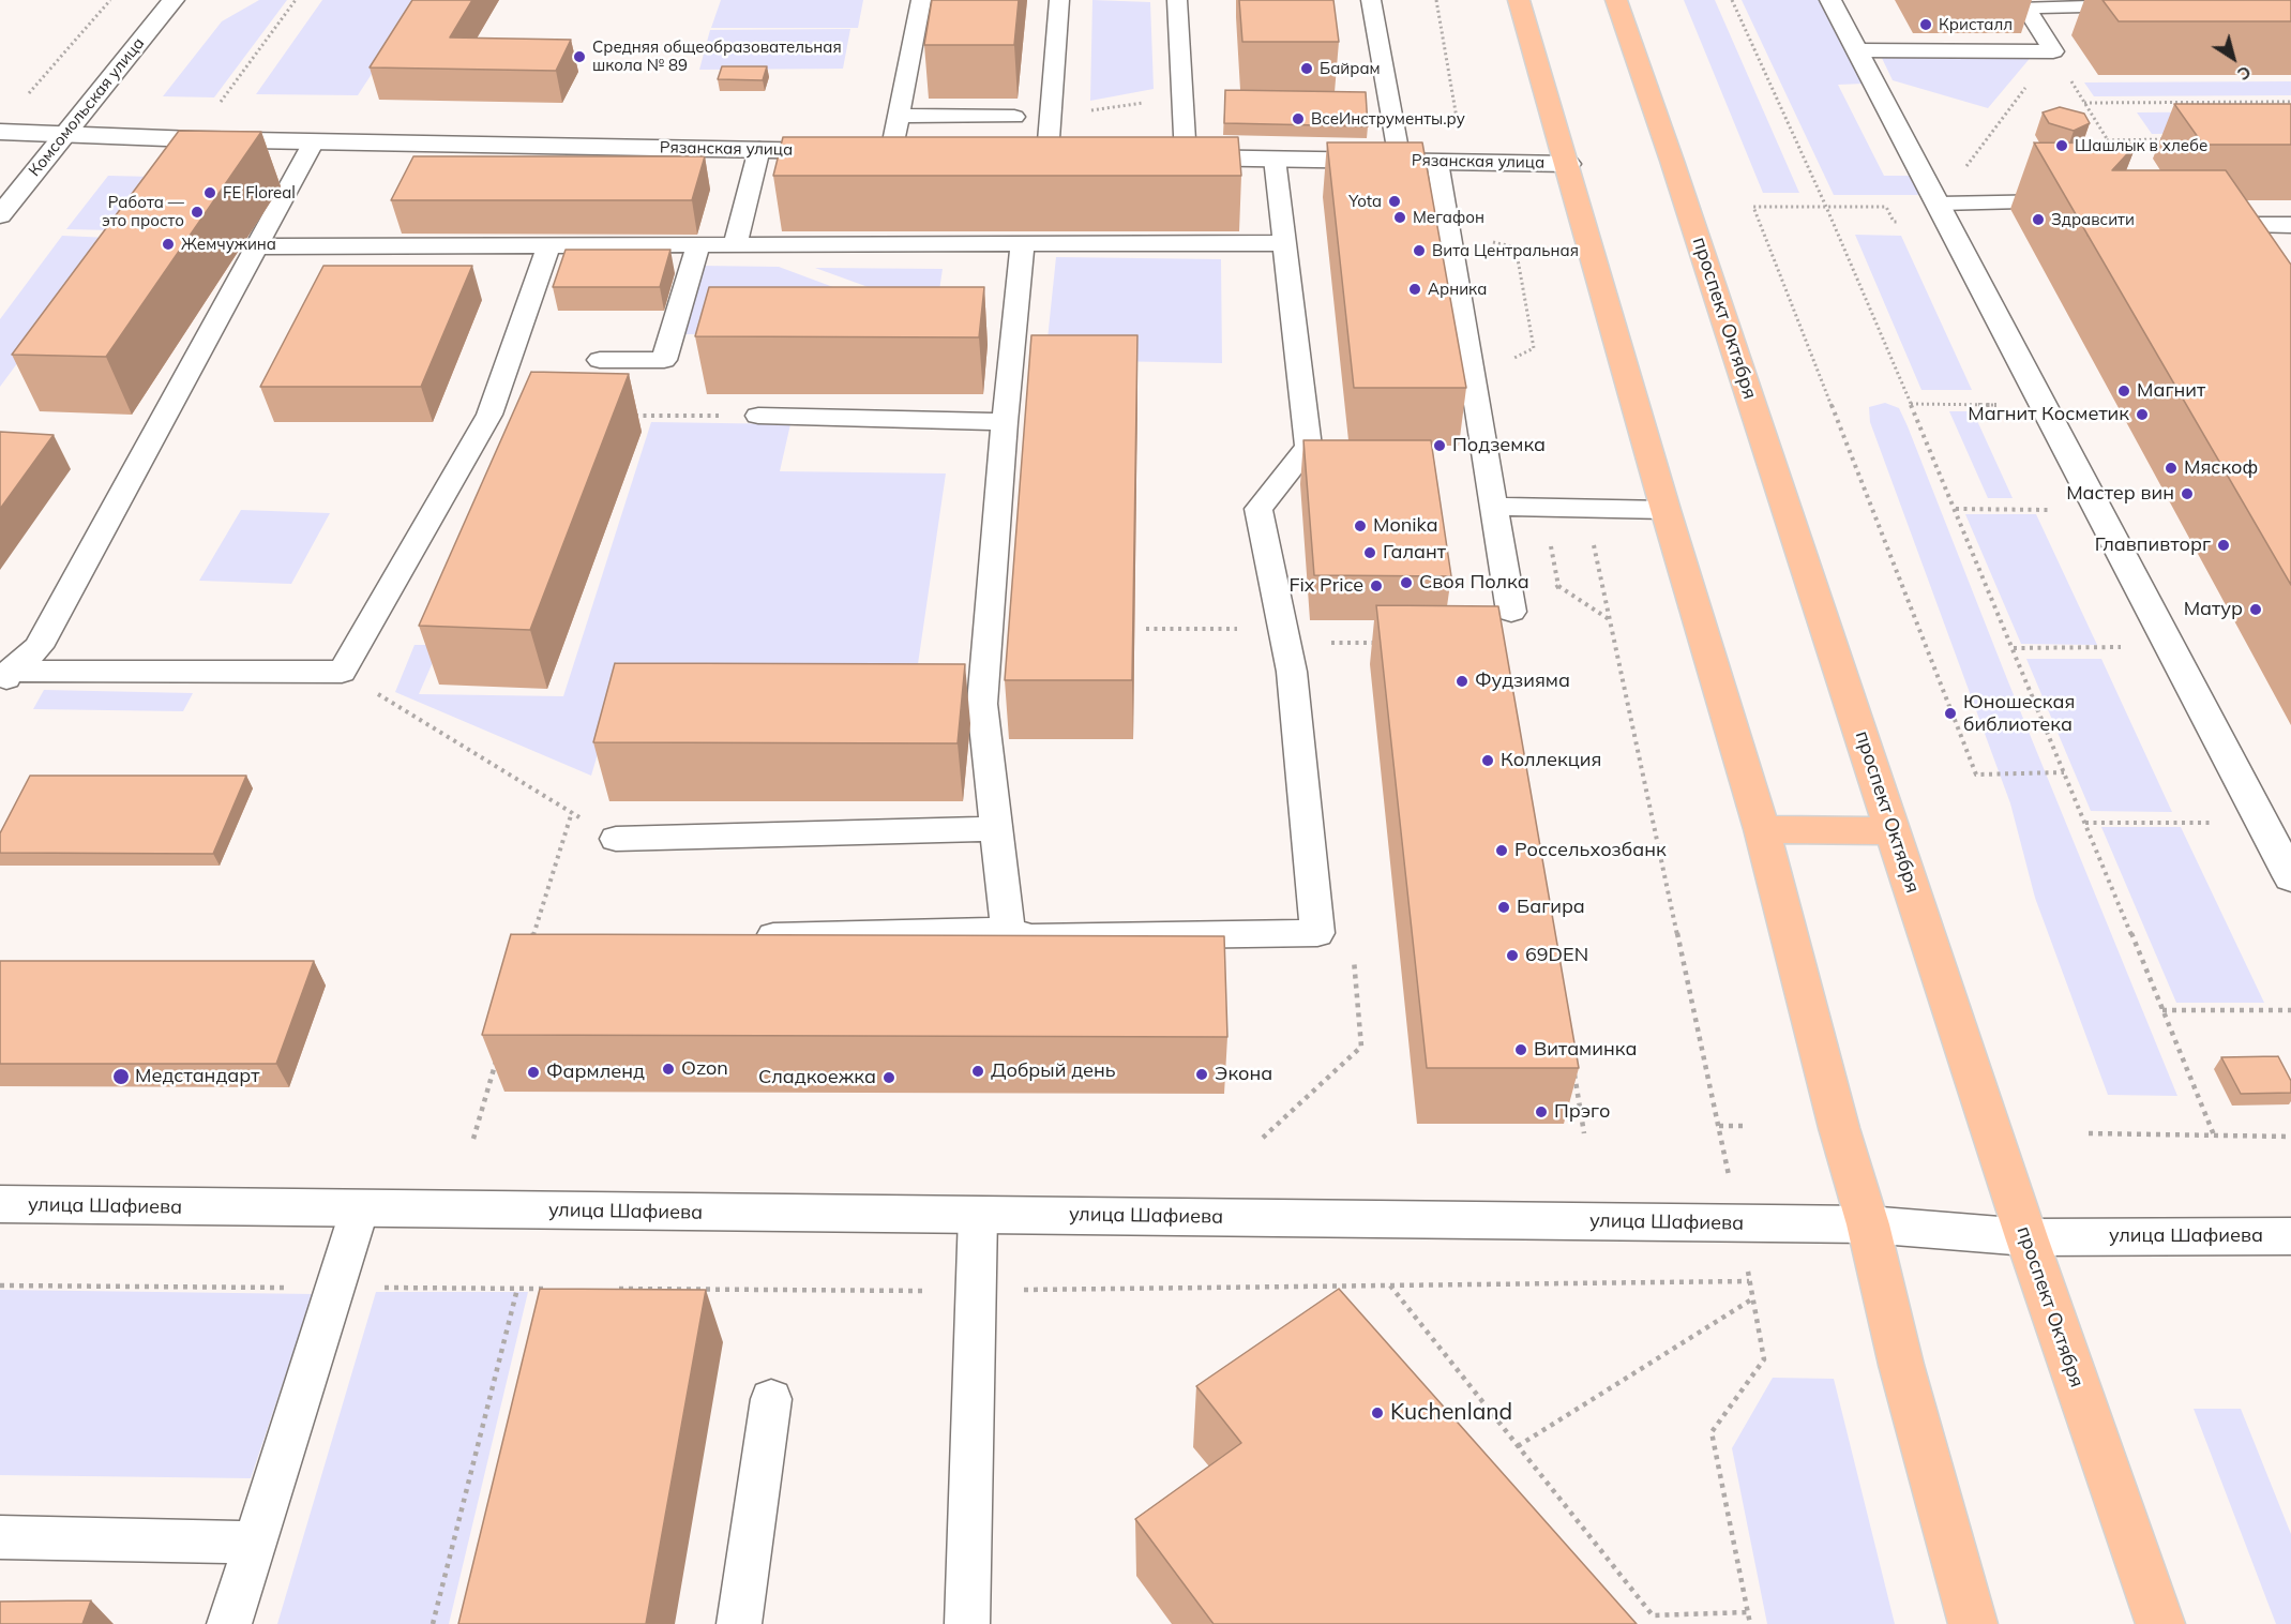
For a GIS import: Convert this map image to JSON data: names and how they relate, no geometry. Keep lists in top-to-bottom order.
{
  "streets": {
    "main road": ["проспект Октября"],
    "street": ["Комсомольская улица", "Рязанская улица", "улица Шафиева"]
  },
  "crossings": [
    ["Комсомольская улица", "Рязанская улица"],
    ["проспект Октября", "улица Шафиева"]
  ],
  "places": [
    "Кристалл",
    "Средняя общеобразовательная школа № 89",
    "Байрам",
    "ВсеИнструменты.ру",
    "Шашлык в хлебе",
    "FE Floreal",
    "Yota",
    "Работа — это просто",
    "Мегафон",
    "Здравсити",
    "Жемчужина",
    "Вита Центральная",
    "Арника",
    "Магнит",
    "Магнит Косметик",
    "Подземка",
    "Мяскоф",
    "Мастер вин",
    "Monika",
    "Главпивторг",
    "Галант",
    "Своя Полка",
    "Fix Price",
    "Матур",
    "Фудзияма",
    "Юношеская библиотека",
    "Коллекция",
    "Россельхозбанк",
    "Багира",
    "69DEN",
    "Витаминка",
    "Ozon",
    "Добрый день",
    "Фармленд",
    "Экона",
    "Медстандарт",
    "Сладкоежка",
    "Прэго",
    "Kuchenland"
  ],
  "north": "bottom right"
}
